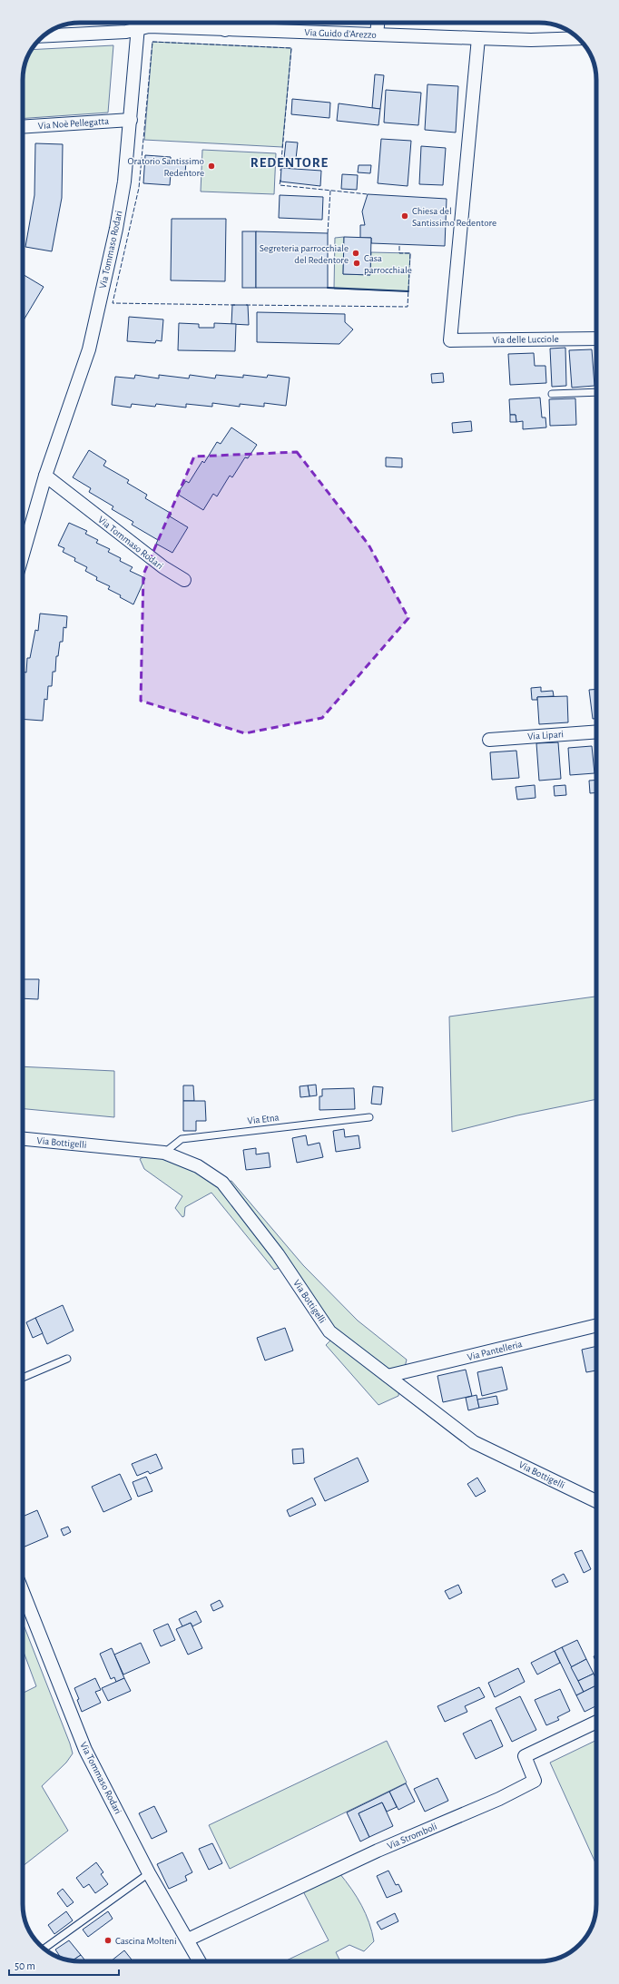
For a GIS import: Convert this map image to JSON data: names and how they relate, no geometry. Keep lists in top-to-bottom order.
{
  "streets": {
    "street": [
      "Via Guido d'Arezzo",
      "Via Noè Pellegatta",
      "Via Tommaso Rodari",
      "Via delle Lucciole",
      "Via Lipari",
      "Via Bottigelli",
      "Via Pantelleria",
      "Via Stromboli"
    ],
    "lane": ["Via Etna"]
  },
  "crossings": [
    ["Via Guido d'Arezzo", "Via Tommaso Rodari"],
    ["Via Guido d'Arezzo", "Via delle Lucciole"],
    ["Via Noè Pellegatta", "Via Tommaso Rodari"],
    ["Via Tommaso Rodari", "Via Stromboli"],
    ["Via Etna", "Via Bottigelli"],
    ["Via Bottigelli", "Via Pantelleria"]
  ],
  "districts": ["REDENTORE"],
  "places": [
    "Oratorio Santissimo Redentore",
    "Chiesa del Santissimo Redentore",
    "Segreteria parrocchiale del Redentore",
    "Casa parrocchiale",
    "Cascina Molteni"
  ],
  "scale_bar": "50 m"
}
